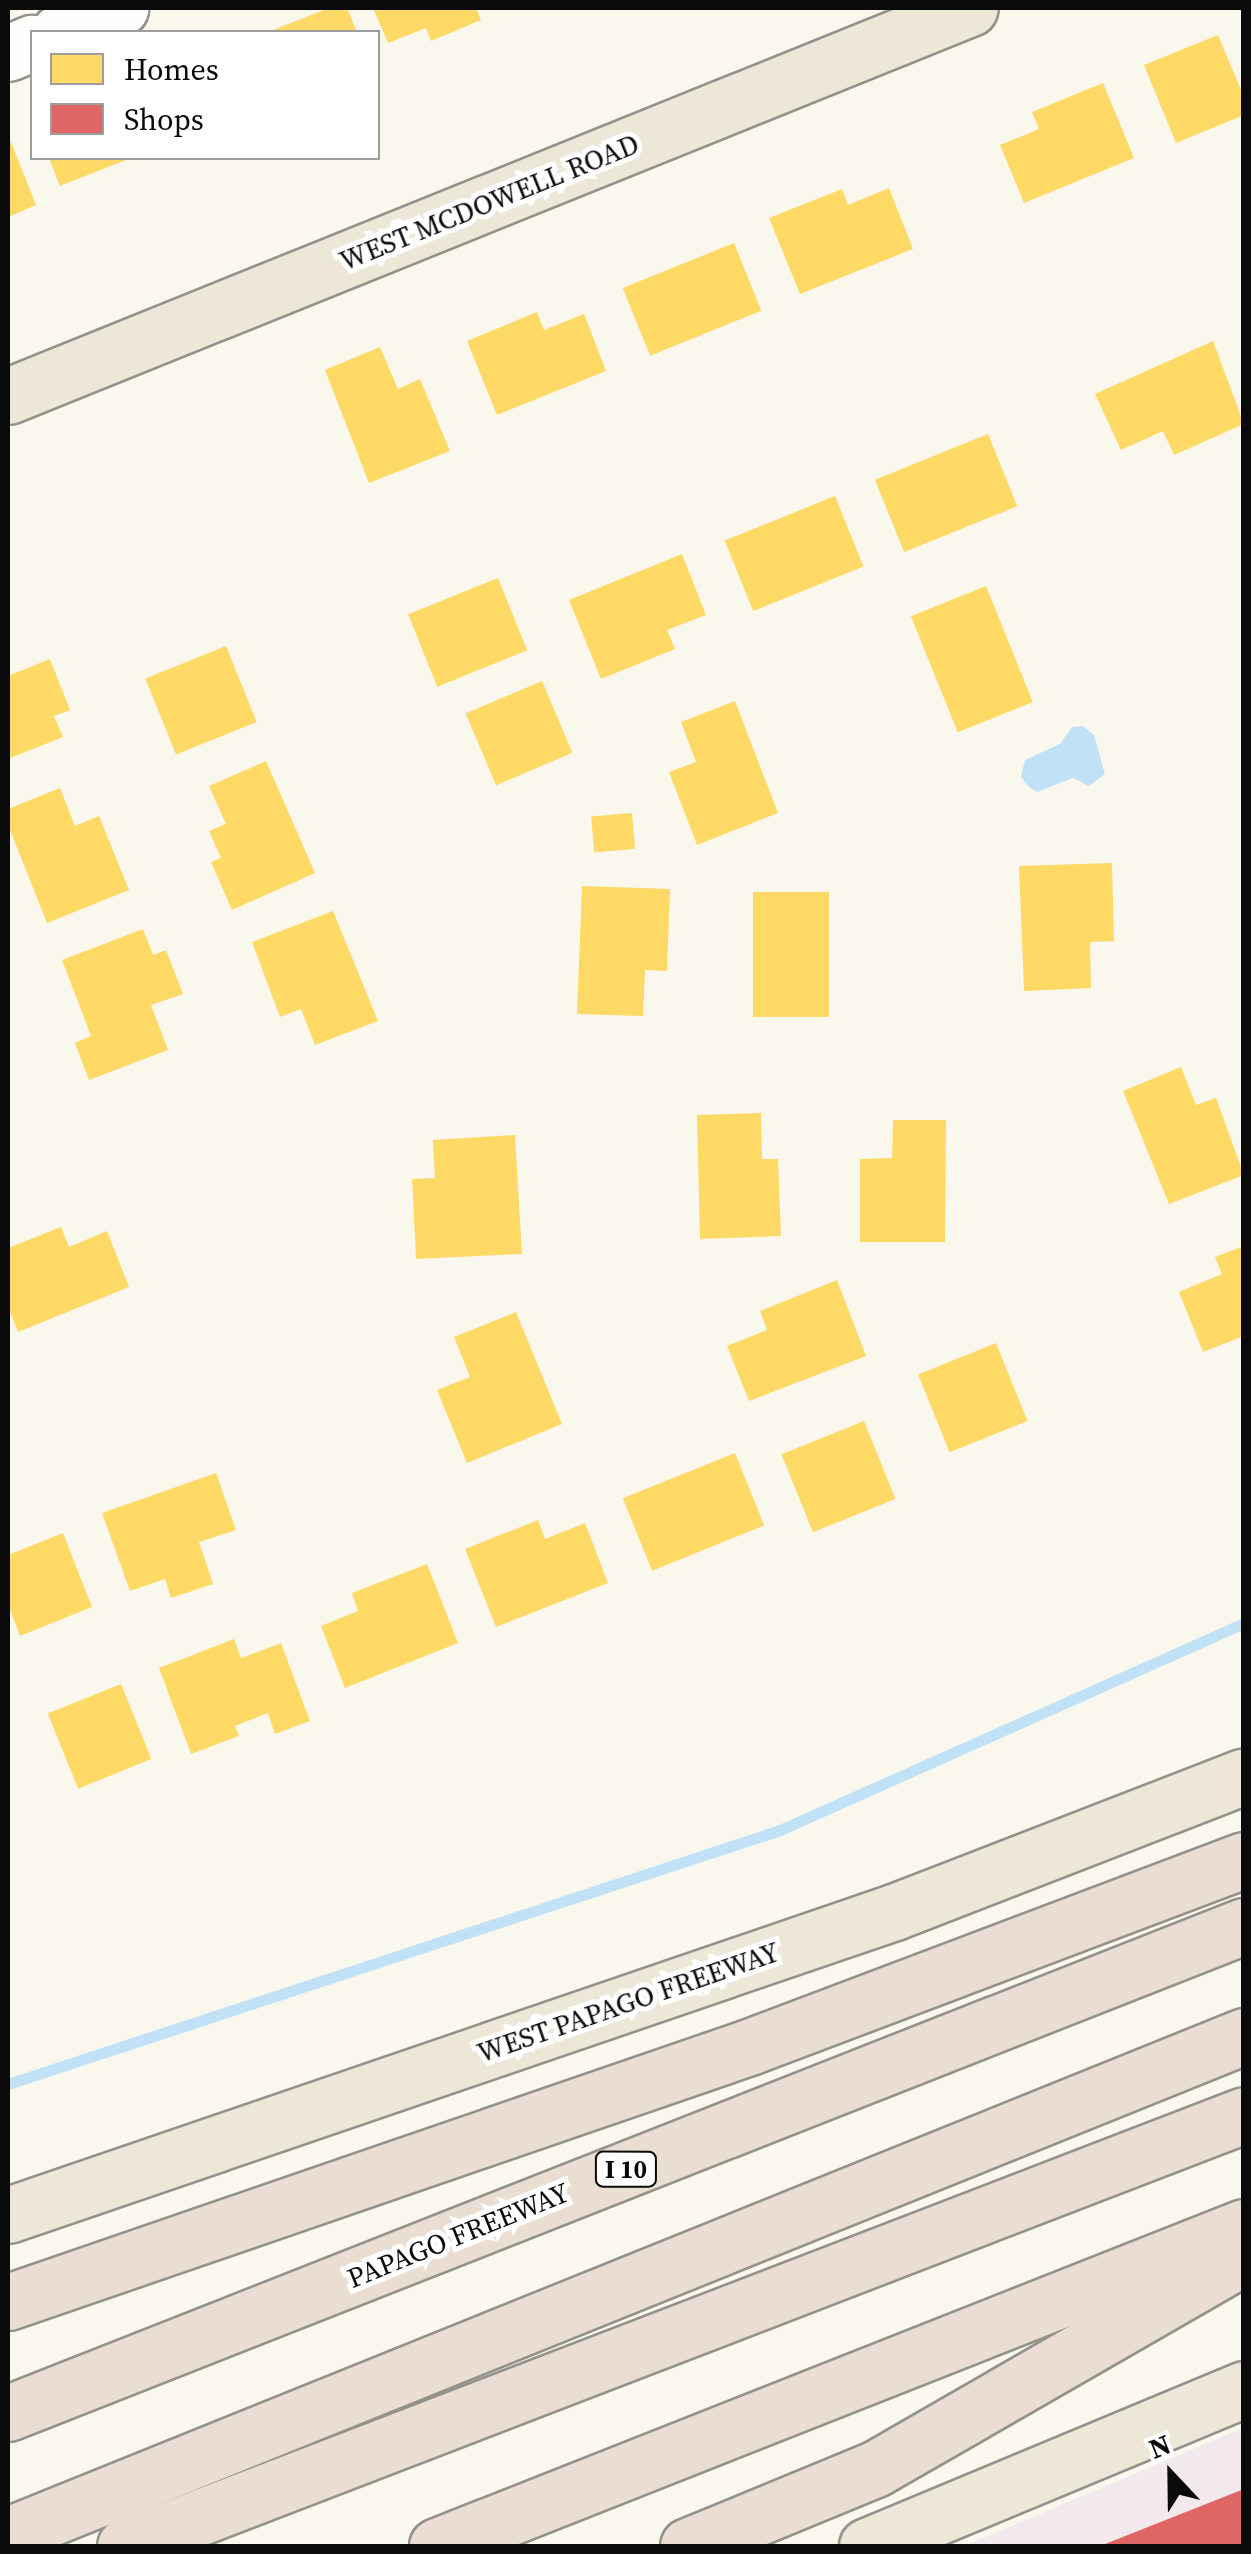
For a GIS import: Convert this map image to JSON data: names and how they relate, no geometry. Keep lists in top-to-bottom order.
{
  "streets": {
    "highway": ["I 10", "PAPAGO FREEWAY"],
    "main road": ["WEST MCDOWELL ROAD", "WEST PAPAGO FREEWAY"]
  },
  "legend": ["Homes", "Shops"],
  "north": "top"
}
